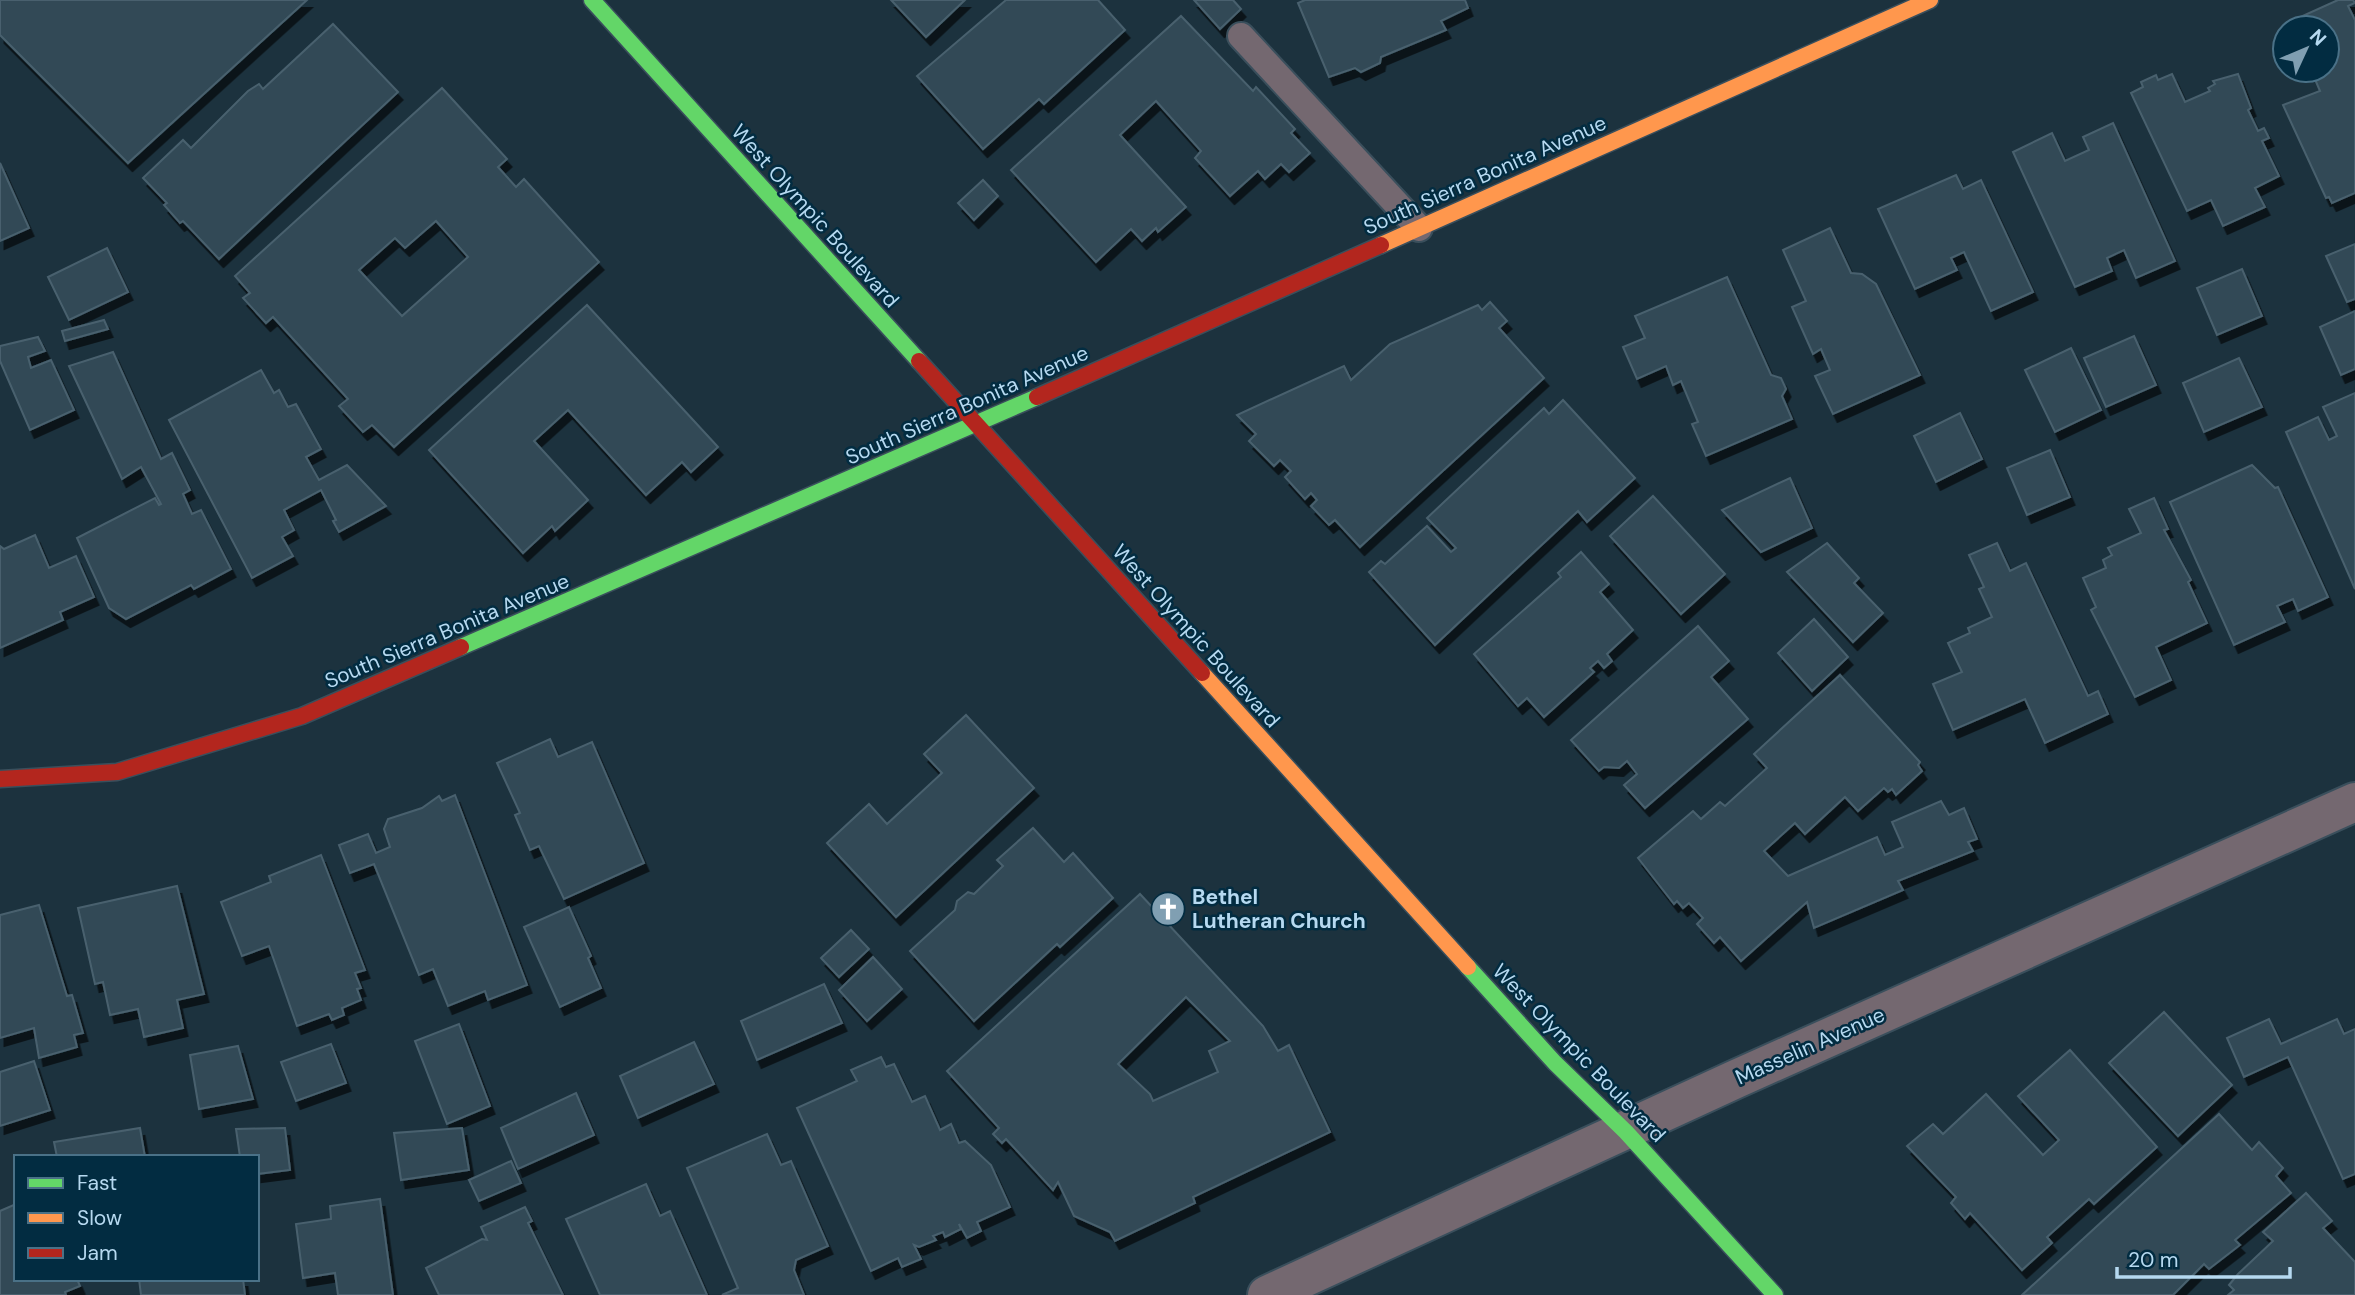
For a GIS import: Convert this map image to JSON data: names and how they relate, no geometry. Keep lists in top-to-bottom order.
{
  "streets": {
    "street": ["South Sierra Bonita Avenue", "West Olympic Boulevard", "Masselin Avenue"]
  },
  "crossings": [
    ["South Sierra Bonita Avenue", "West Olympic Boulevard"],
    ["West Olympic Boulevard", "Masselin Avenue"]
  ],
  "places": {
    "church": ["Bethel Lutheran Church"]
  },
  "legend": ["Fast", "Slow", "Jam"],
  "scale_bar": "20 m",
  "north": "top right"
}
